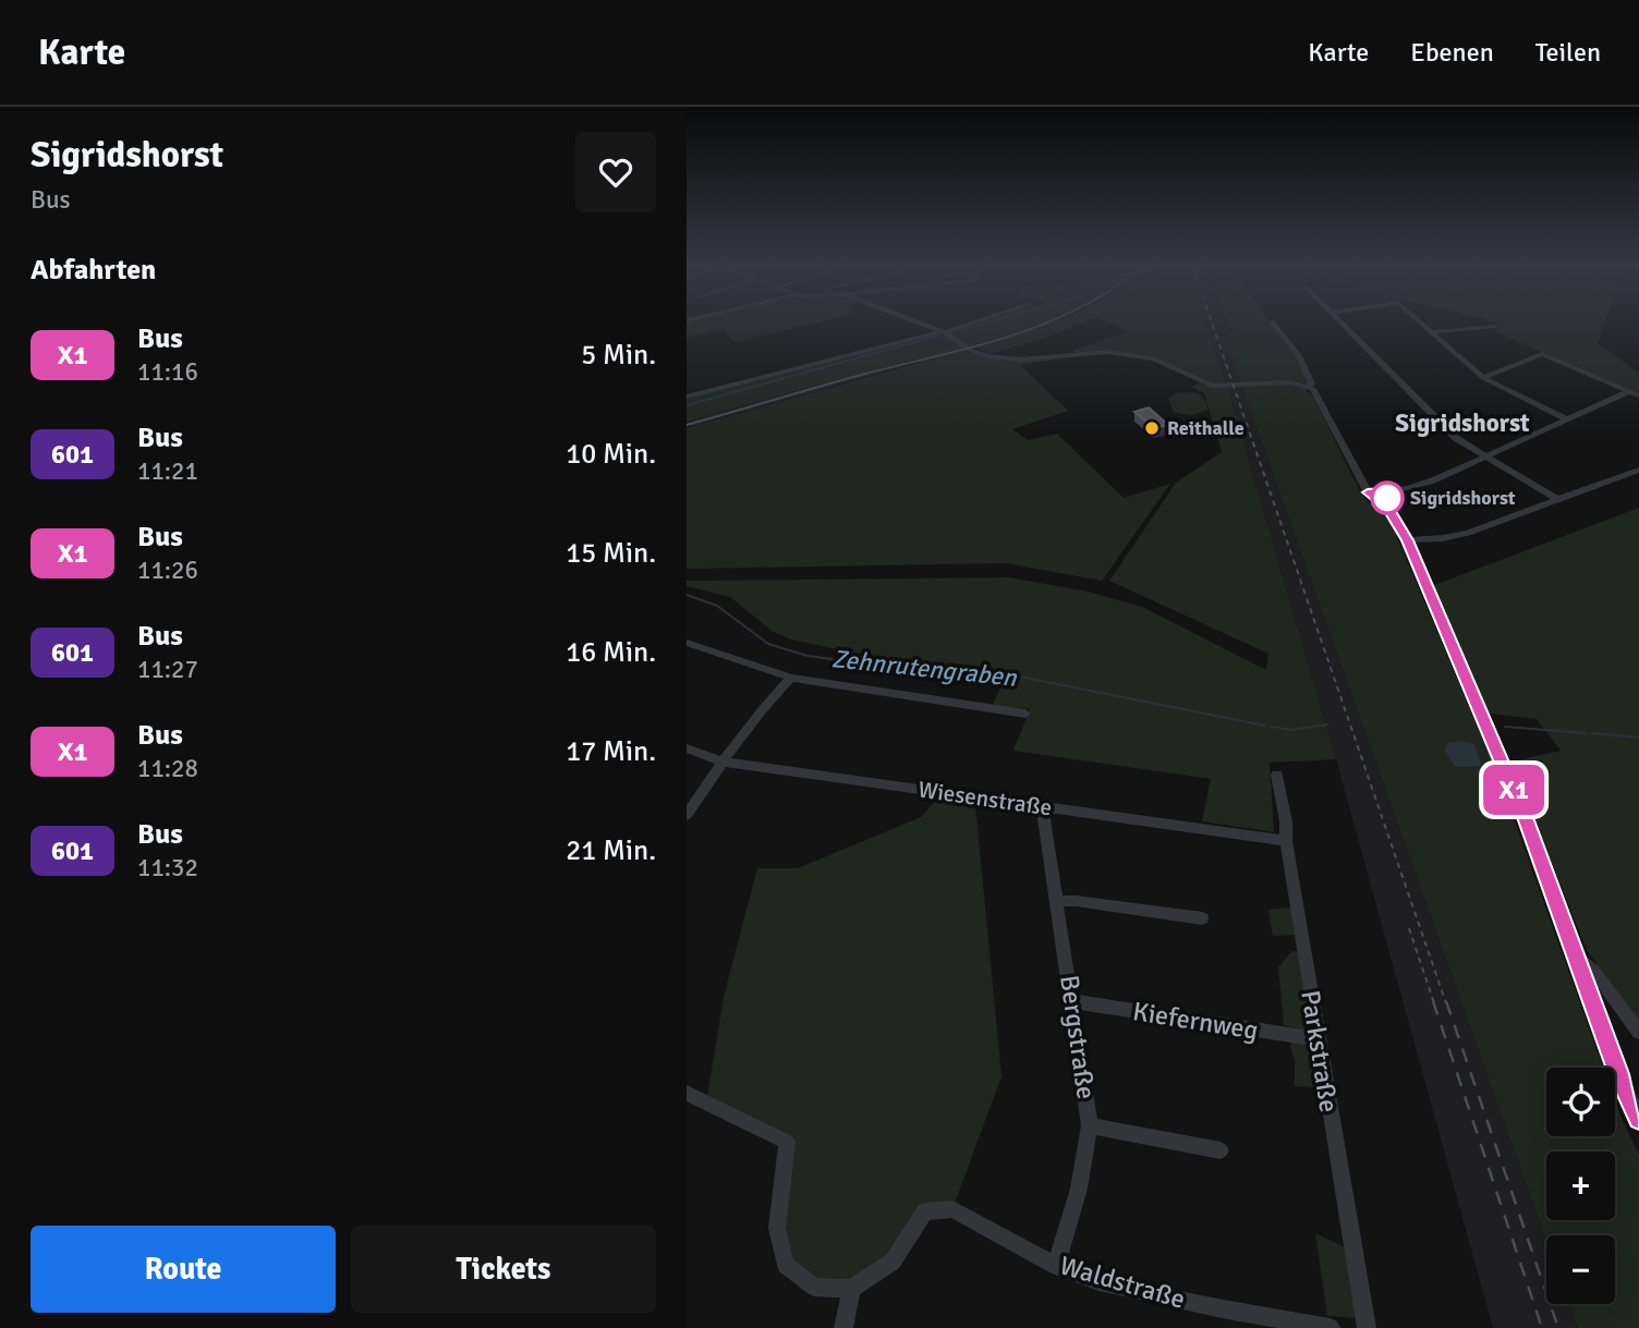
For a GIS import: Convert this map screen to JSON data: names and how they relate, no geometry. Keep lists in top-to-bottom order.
{
  "streets": {
    "street": [
      "Wiesenstraße",
      "Kiefernweg",
      "Bergstraße",
      "Parkstraße",
      "Waldstraße"
    ]
  },
  "crossings": [
    ["Wiesenstraße", "Bergstraße"],
    ["Wiesenstraße", "Parkstraße"],
    ["Kiefernweg", "Bergstraße"],
    ["Kiefernweg", "Parkstraße"],
    ["Bergstraße", "Waldstraße"]
  ],
  "districts": ["Sigridshorst"],
  "water": ["Zehnrutengraben"],
  "places": ["Reithalle", "Sigridshorst"],
  "lines": ["bus line X1"],
  "page": {
    "header": "Karte",
    "nav": ["Karte", "Ebenen", "Teilen"],
    "heading": [
      ["Sigridshorst", "Bus"],
      "Abfahrten"
    ],
    "on_map": "X1",
    "list": [
      {
        "mark": "X1",
        "name": "Bus",
        "note": "11:16",
        "value": "5 Min."
      },
      {
        "mark": "601",
        "name": "Bus",
        "note": "11:21",
        "value": "10 Min."
      },
      {
        "mark": "X1",
        "name": "Bus",
        "note": "11:26",
        "value": "15 Min."
      },
      {
        "mark": "601",
        "name": "Bus",
        "note": "11:27",
        "value": "16 Min."
      },
      {
        "mark": "X1",
        "name": "Bus",
        "note": "11:28",
        "value": "17 Min."
      },
      {
        "mark": "601",
        "name": "Bus",
        "note": "11:32",
        "value": "21 Min."
      }
    ],
    "map_buttons": ["+", "−"],
    "buttons": ["Route", "Tickets"]
  }
}
